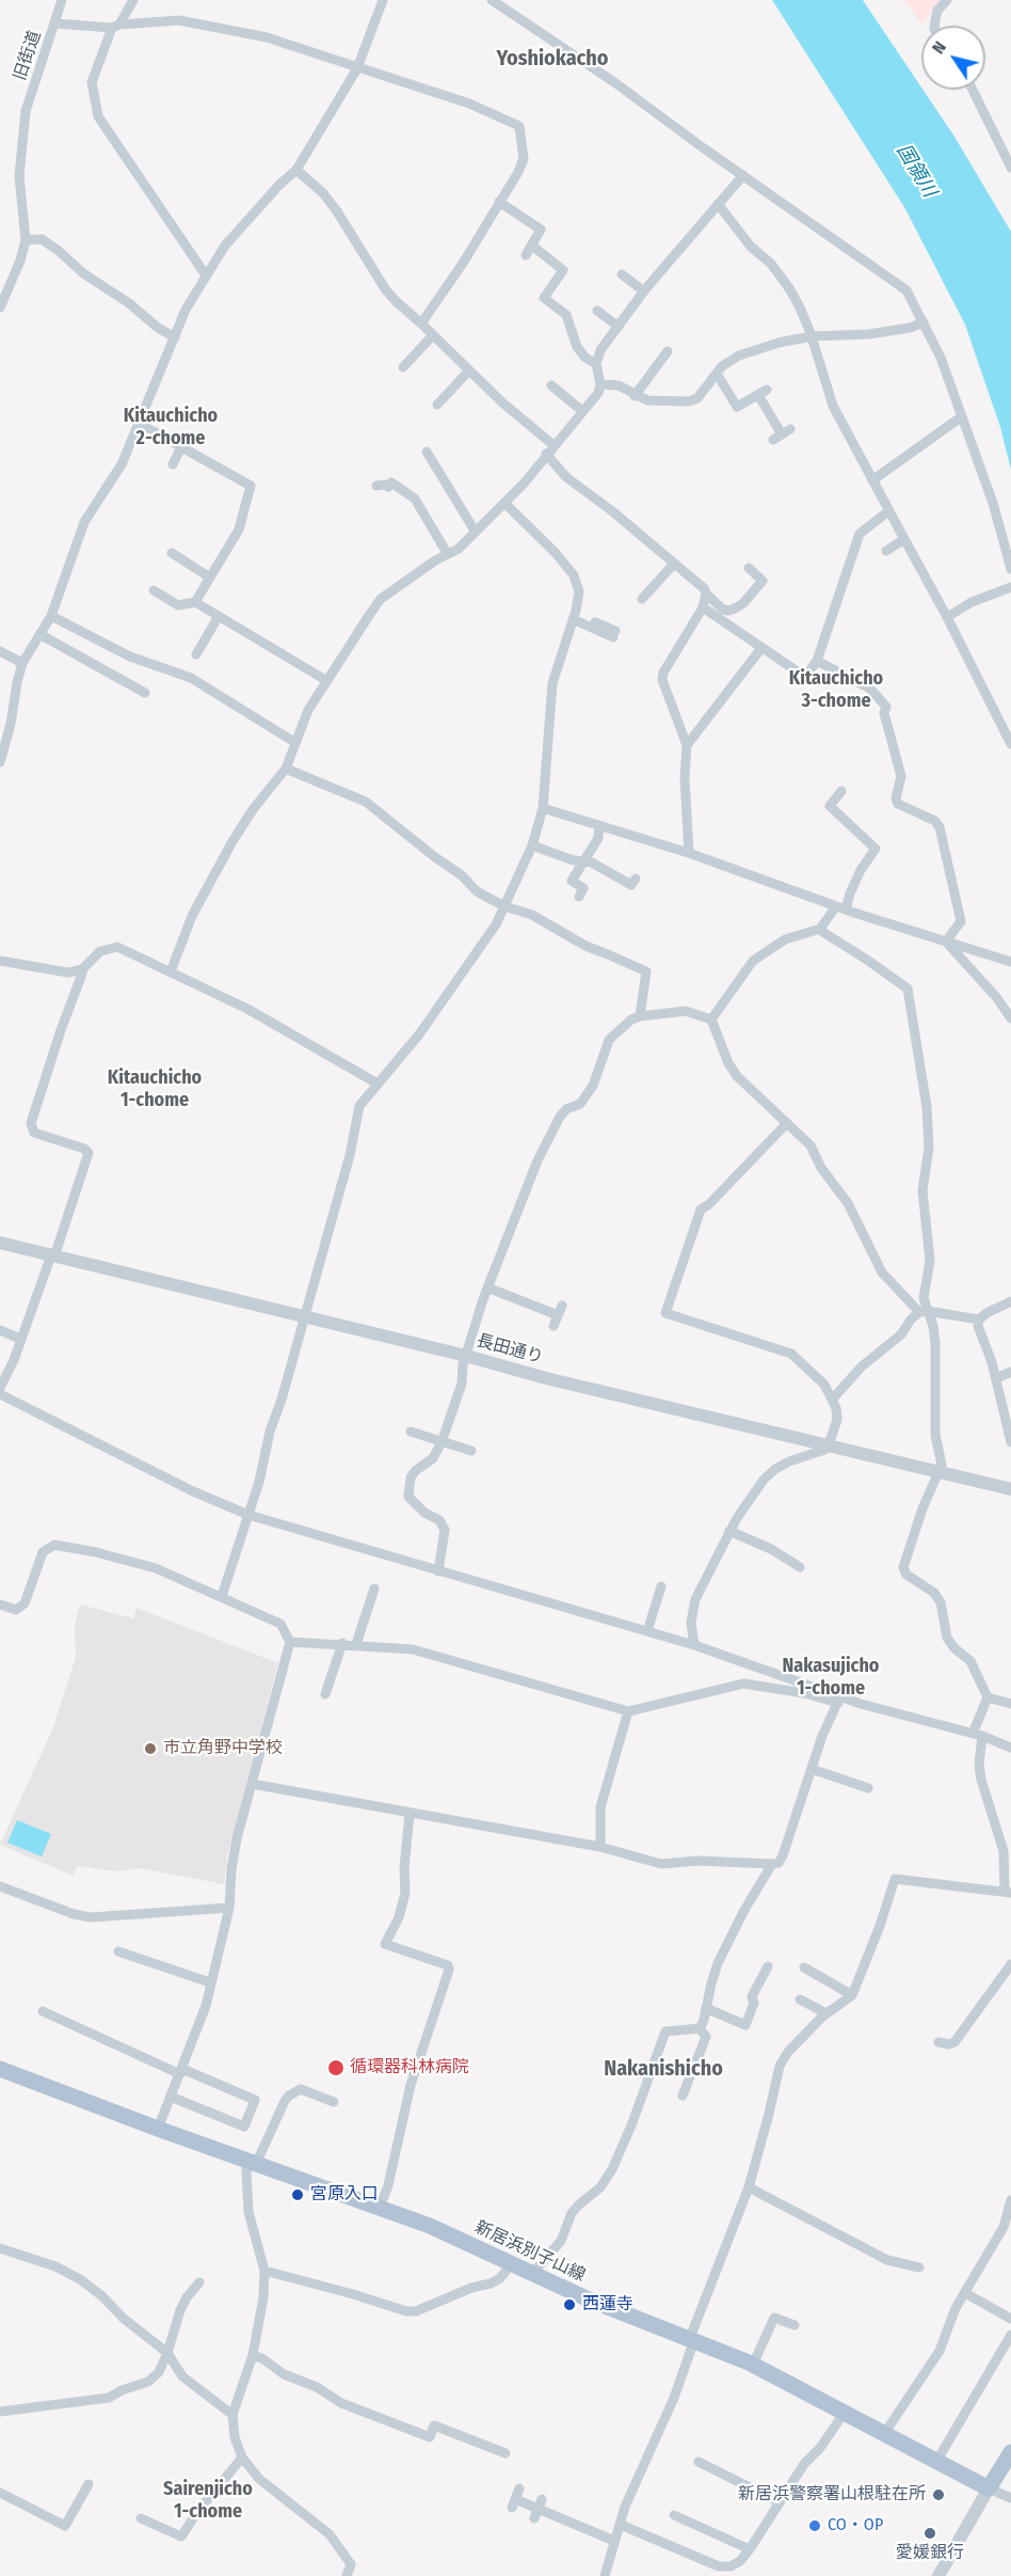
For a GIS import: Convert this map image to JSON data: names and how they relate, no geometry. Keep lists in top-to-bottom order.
{
  "streets": {
    "main road": ["新居浜別子山線"],
    "street": ["旧街道", "長田通り"]
  },
  "districts": [
    "Yoshiokacho",
    "Kitauchicho 2-chome",
    "Kitauchicho 3-chome",
    "Kitauchicho 1-chome",
    "Nakasujicho 1-chome",
    "Nakanishicho",
    "Sairenjicho 1-chome"
  ],
  "water": ["国領川"],
  "places": [
    "市立角野中学校",
    "循環器科林病院",
    "宮原入口",
    "西蓮寺",
    "新居浜警察署山根駐在所",
    "CO・OP",
    "愛媛銀行"
  ],
  "north": "top left"
}
